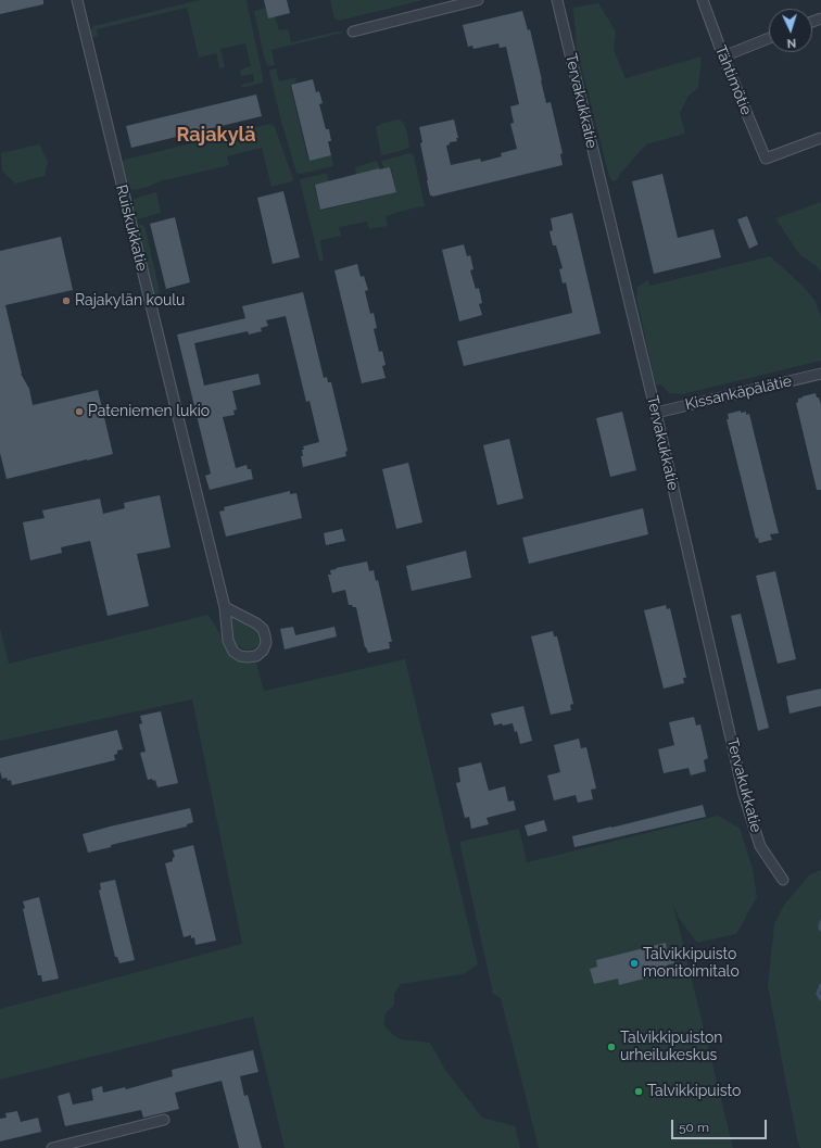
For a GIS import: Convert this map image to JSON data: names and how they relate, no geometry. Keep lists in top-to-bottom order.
{
  "streets": {
    "street": [
      "Tähtimötie",
      "Tervakukkatie",
      "Ruiskukkatie",
      "Kissankäpälätie"
    ]
  },
  "crossings": [
    ["Tervakukkatie", "Kissankäpälätie"]
  ],
  "districts": ["Rajakylä"],
  "places": [
    "Rajakylän koulu",
    "Pateniemen lukio",
    "Talvikkipuisto monitoimitalo",
    "Talvikkipuiston urheilukeskus",
    "Talvikkipuisto"
  ],
  "scale_bar": "50 m",
  "north": "bottom"
}
